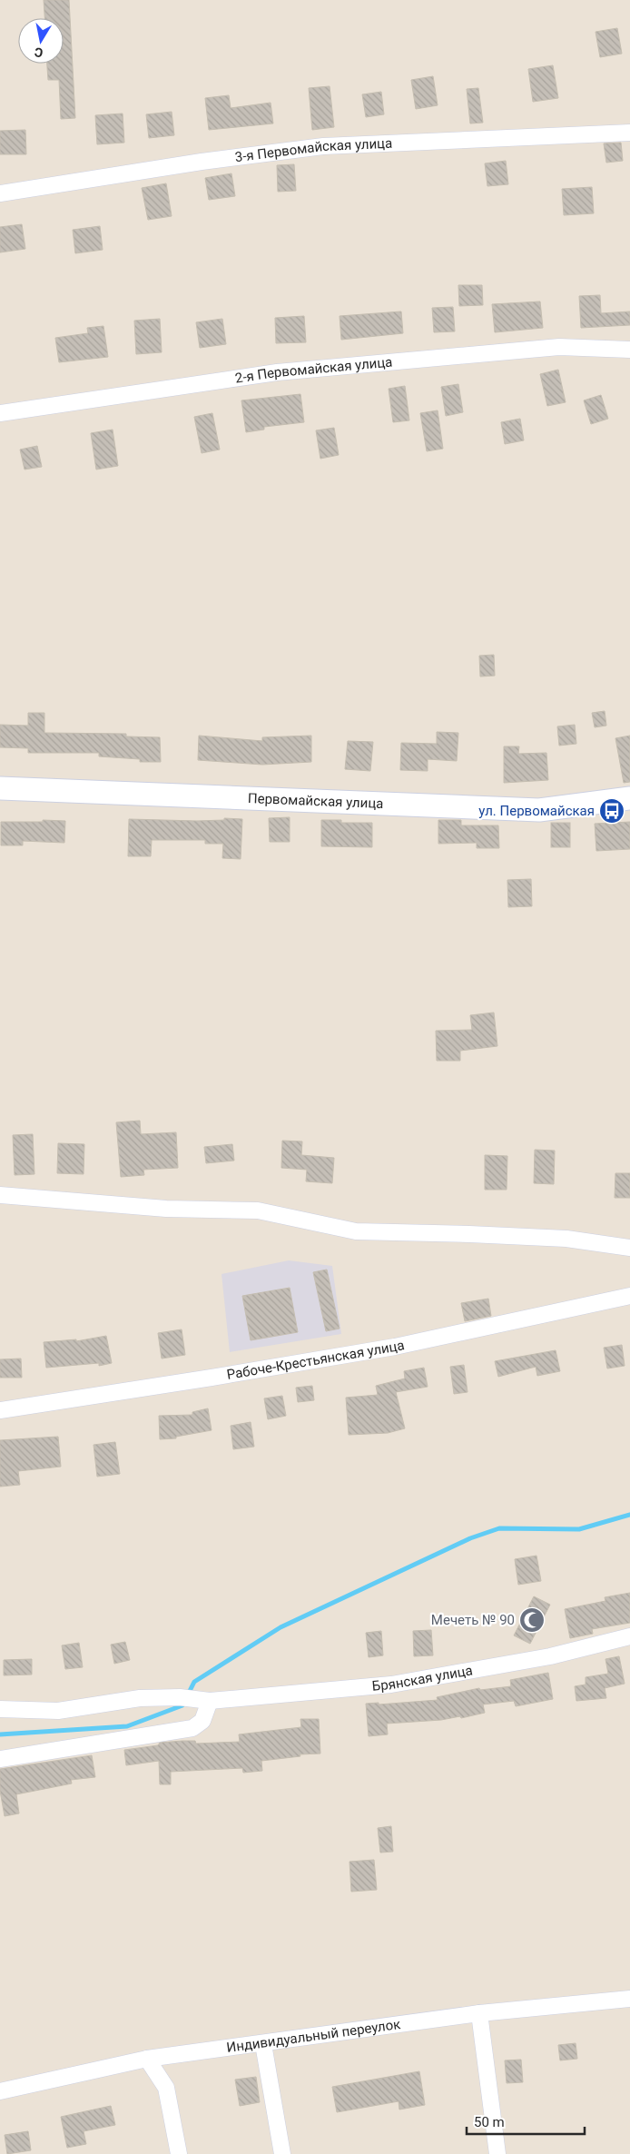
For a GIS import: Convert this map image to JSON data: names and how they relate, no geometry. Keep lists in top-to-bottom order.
{
  "streets": {
    "street": [
      "3-я Первомайская улица",
      "2-я Первомайская улица",
      "Первомайская улица",
      "Рабоче-Крестьянская улица",
      "Брянская улица",
      "Индивидуальный переулок"
    ]
  },
  "places": {
    "bus stop": ["ул. Первомайская"],
    "mosque": ["Мечеть № 90"]
  },
  "scale_bar": "50 m",
  "north": "bottom"
}
